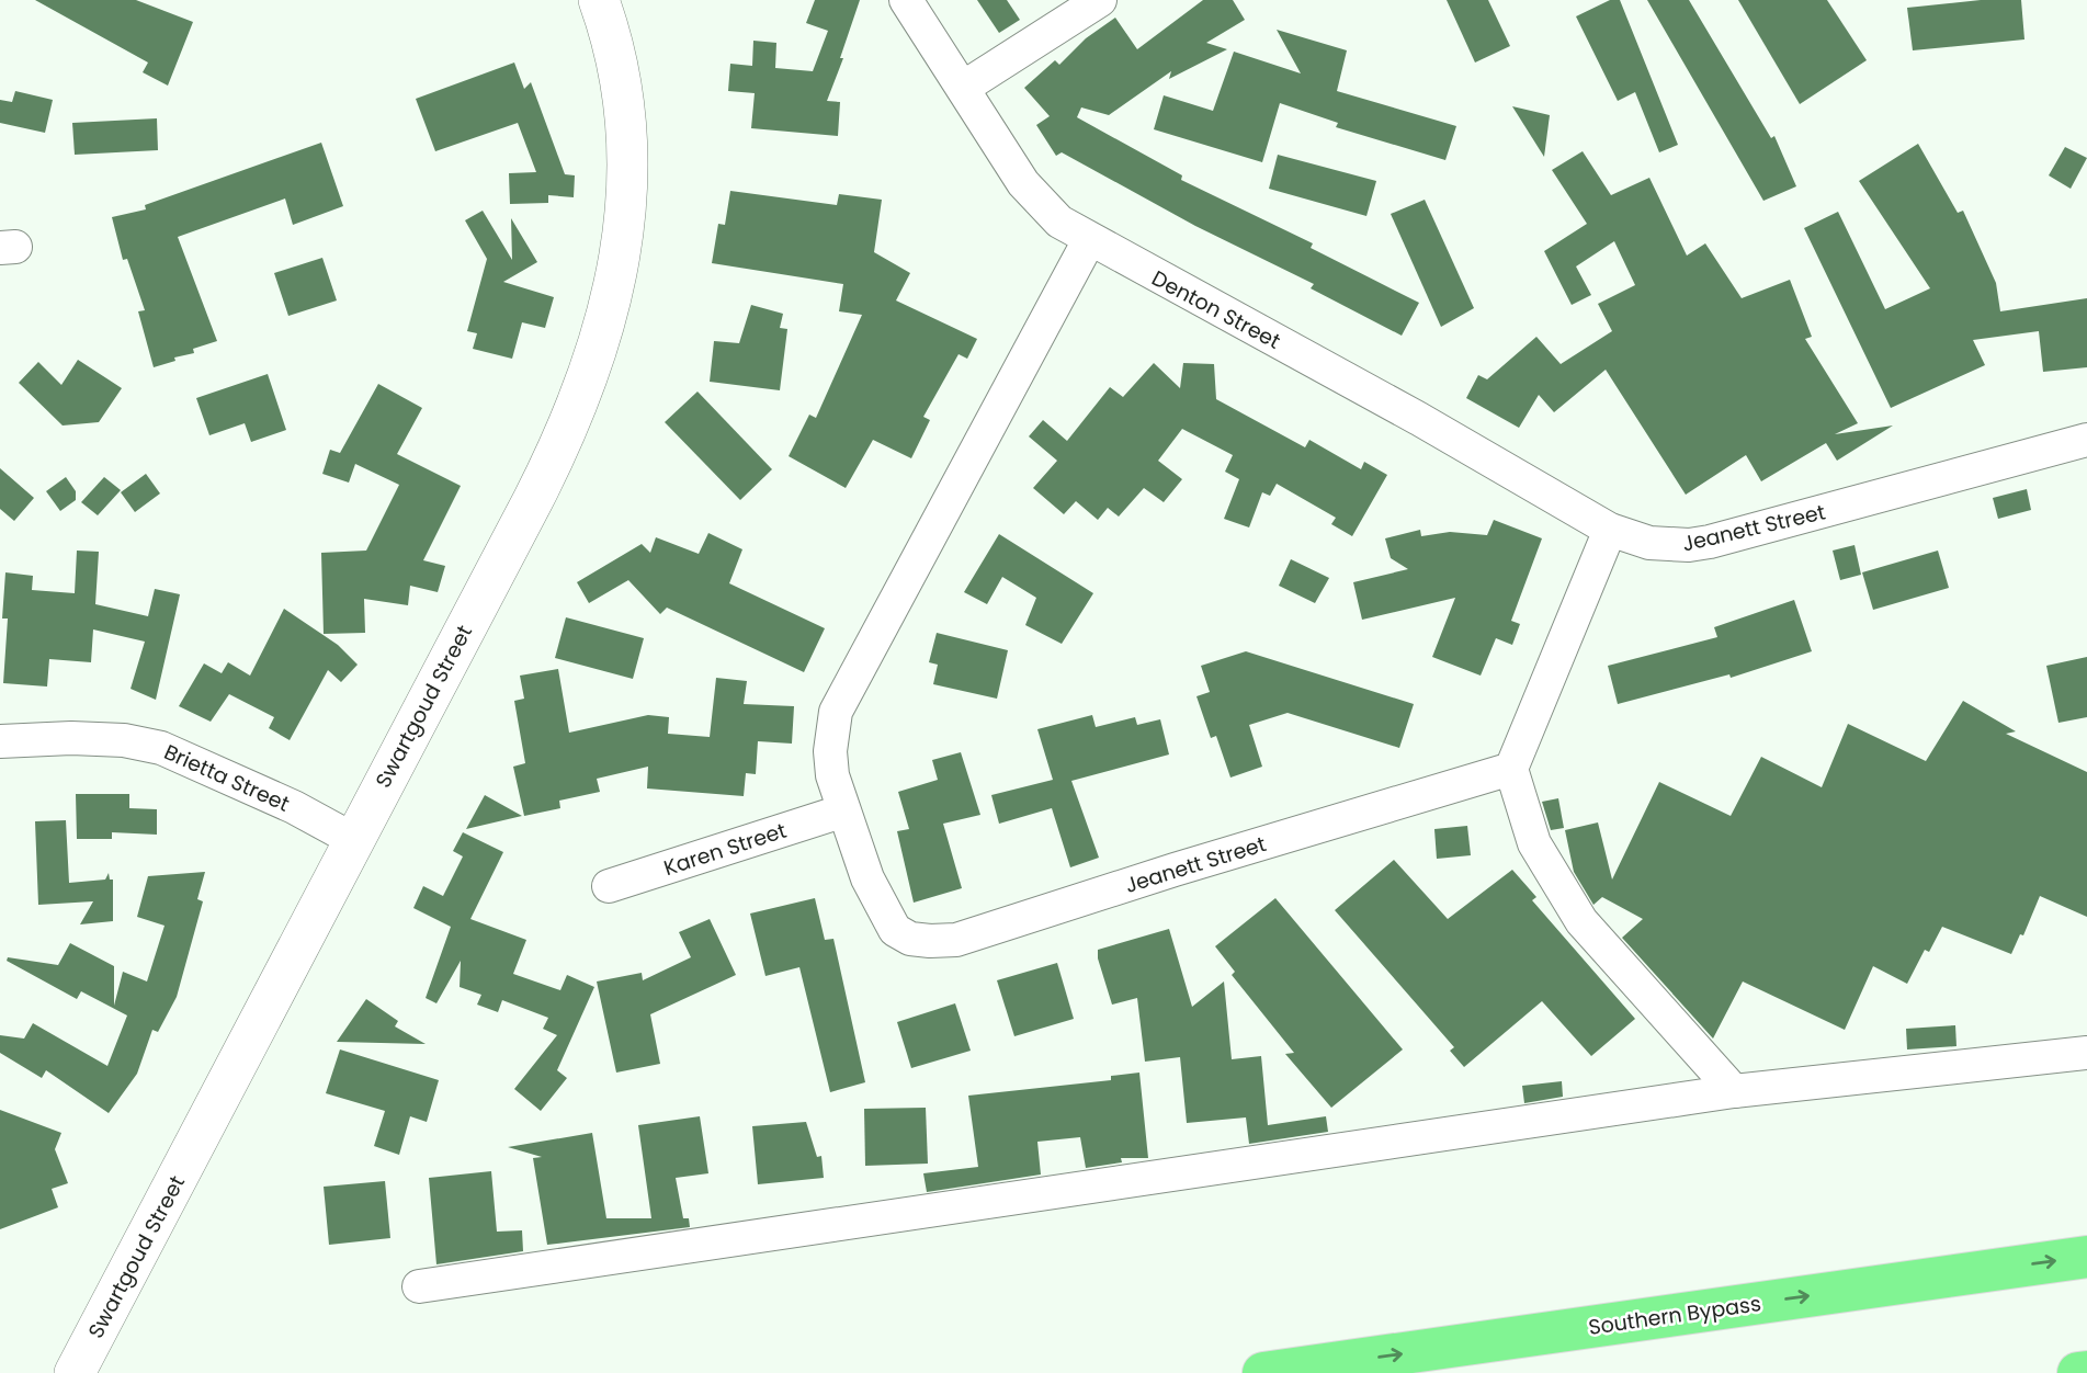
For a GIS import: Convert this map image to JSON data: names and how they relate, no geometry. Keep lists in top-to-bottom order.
{
  "streets": {
    "highway": ["Southern Bypass"],
    "street": [
      "Denton Street",
      "Jeanett Street",
      "Swartgoud Street",
      "Brietta Street",
      "Karen Street"
    ]
  },
  "crossings": [
    ["Denton Street", "Jeanett Street"],
    ["Jeanett Street", "Karen Street"],
    ["Swartgoud Street", "Brietta Street"]
  ],
  "one_way": ["Southern Bypass"]
}
